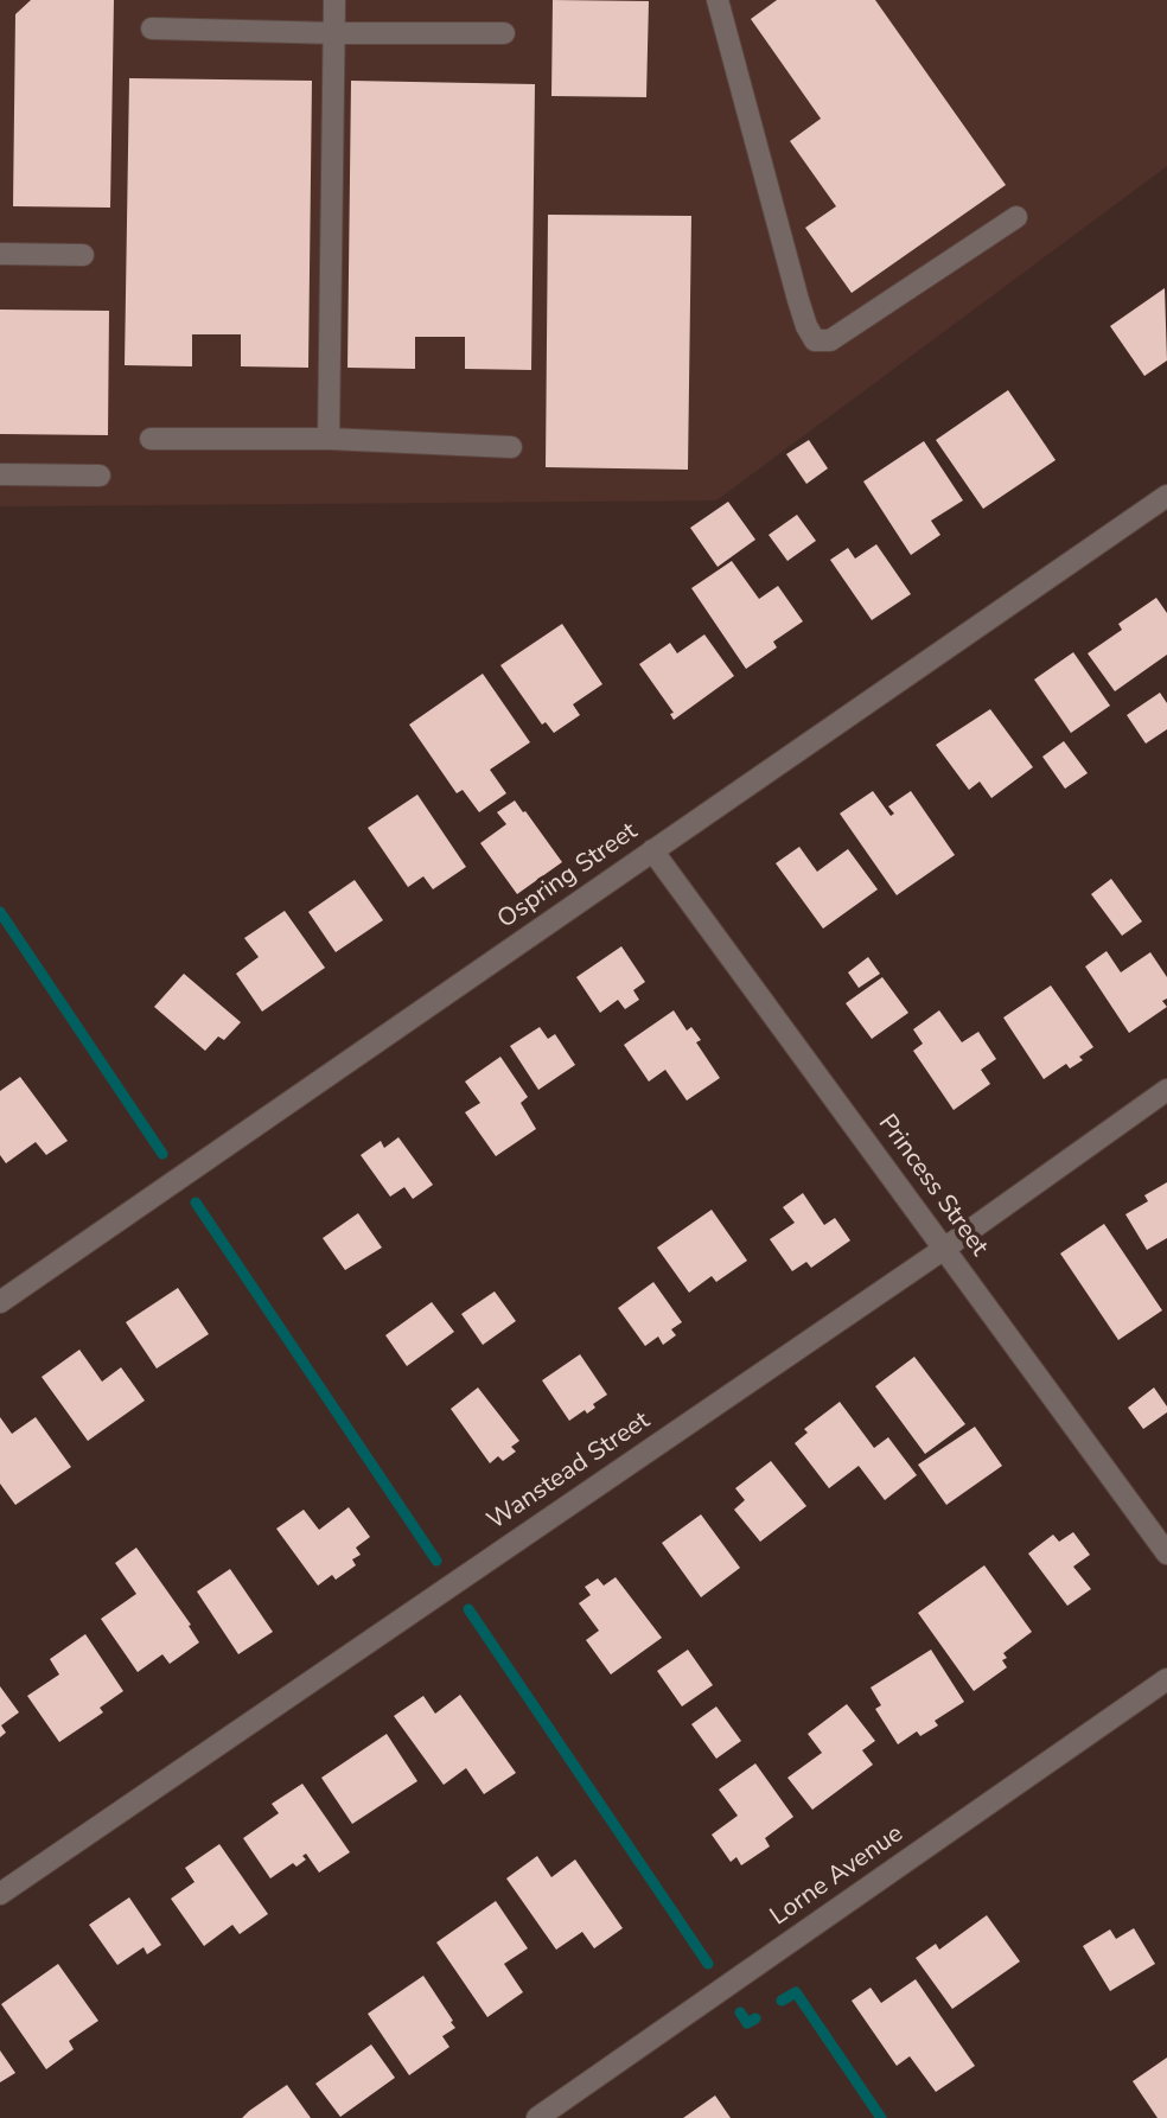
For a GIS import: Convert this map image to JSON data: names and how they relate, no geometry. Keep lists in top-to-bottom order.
{
  "streets": {
    "street": [
      "Ospring Street",
      "Princess Street",
      "Wanstead Street",
      "Lorne Avenue"
    ]
  },
  "crossings": [
    ["Ospring Street", "Princess Street"],
    ["Princess Street", "Wanstead Street"]
  ]
}
